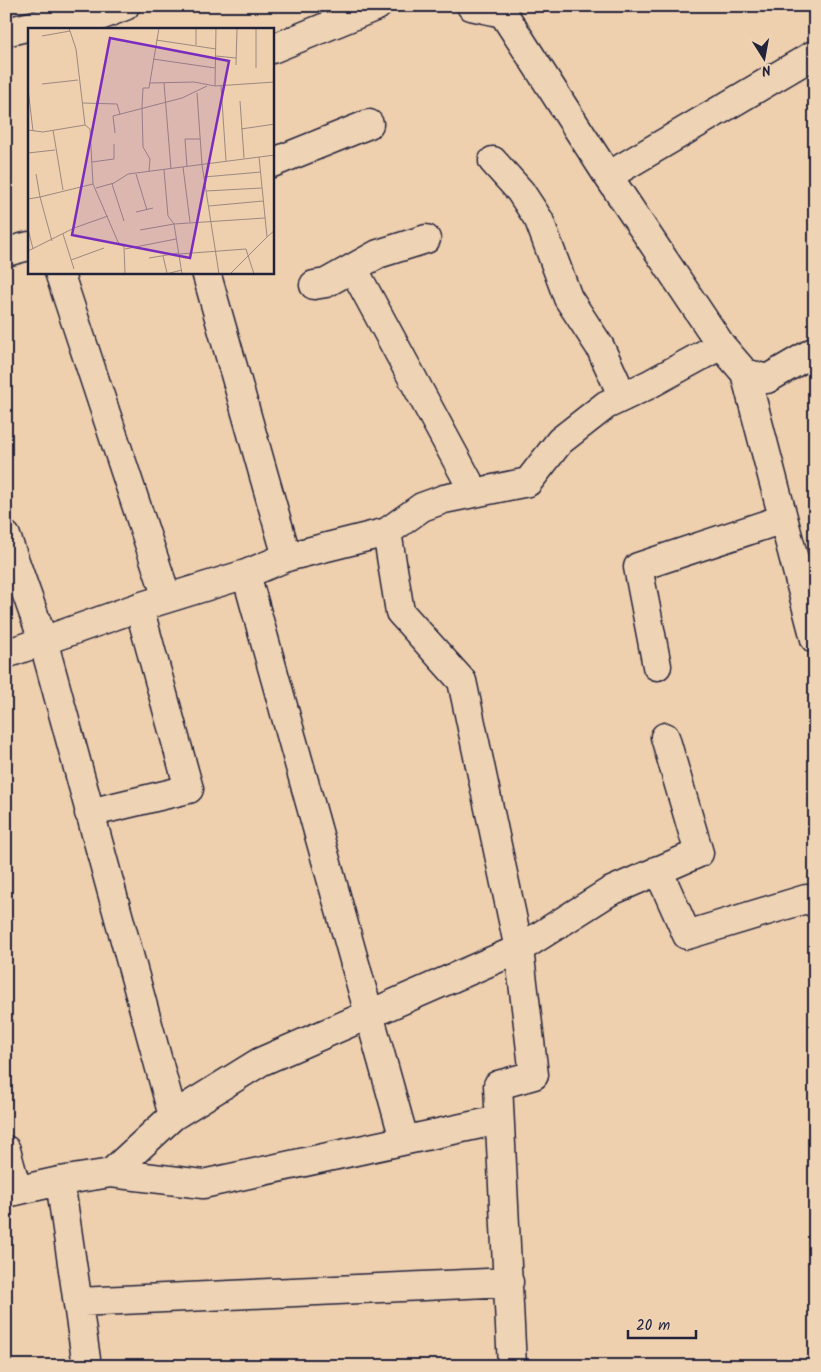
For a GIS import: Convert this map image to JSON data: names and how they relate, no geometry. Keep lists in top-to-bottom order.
{
  "scale_bar": "20 m",
  "north": "bottom"
}
